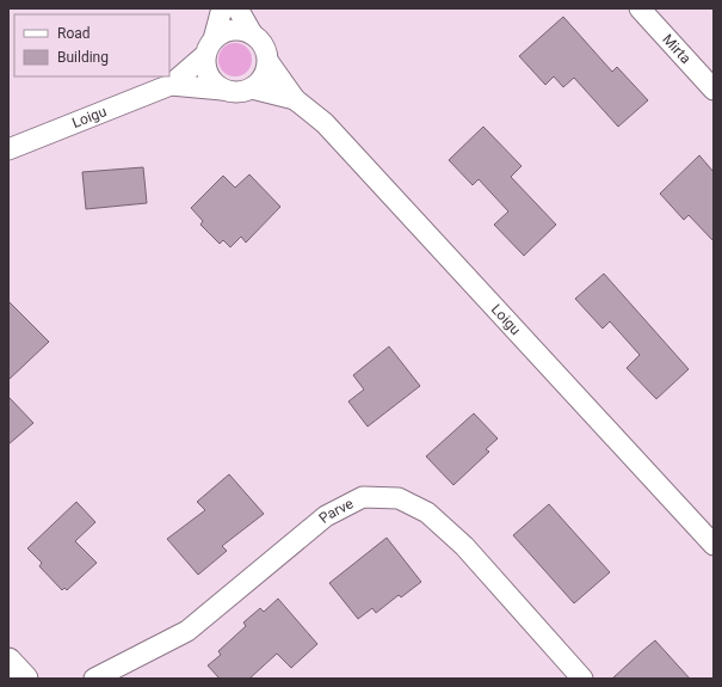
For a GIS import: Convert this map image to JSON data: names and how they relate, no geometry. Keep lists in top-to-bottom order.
{
  "streets": {
    "street": ["Mirta", "Loigu", "Parve"]
  },
  "legend": ["Road", "Building"]
}
